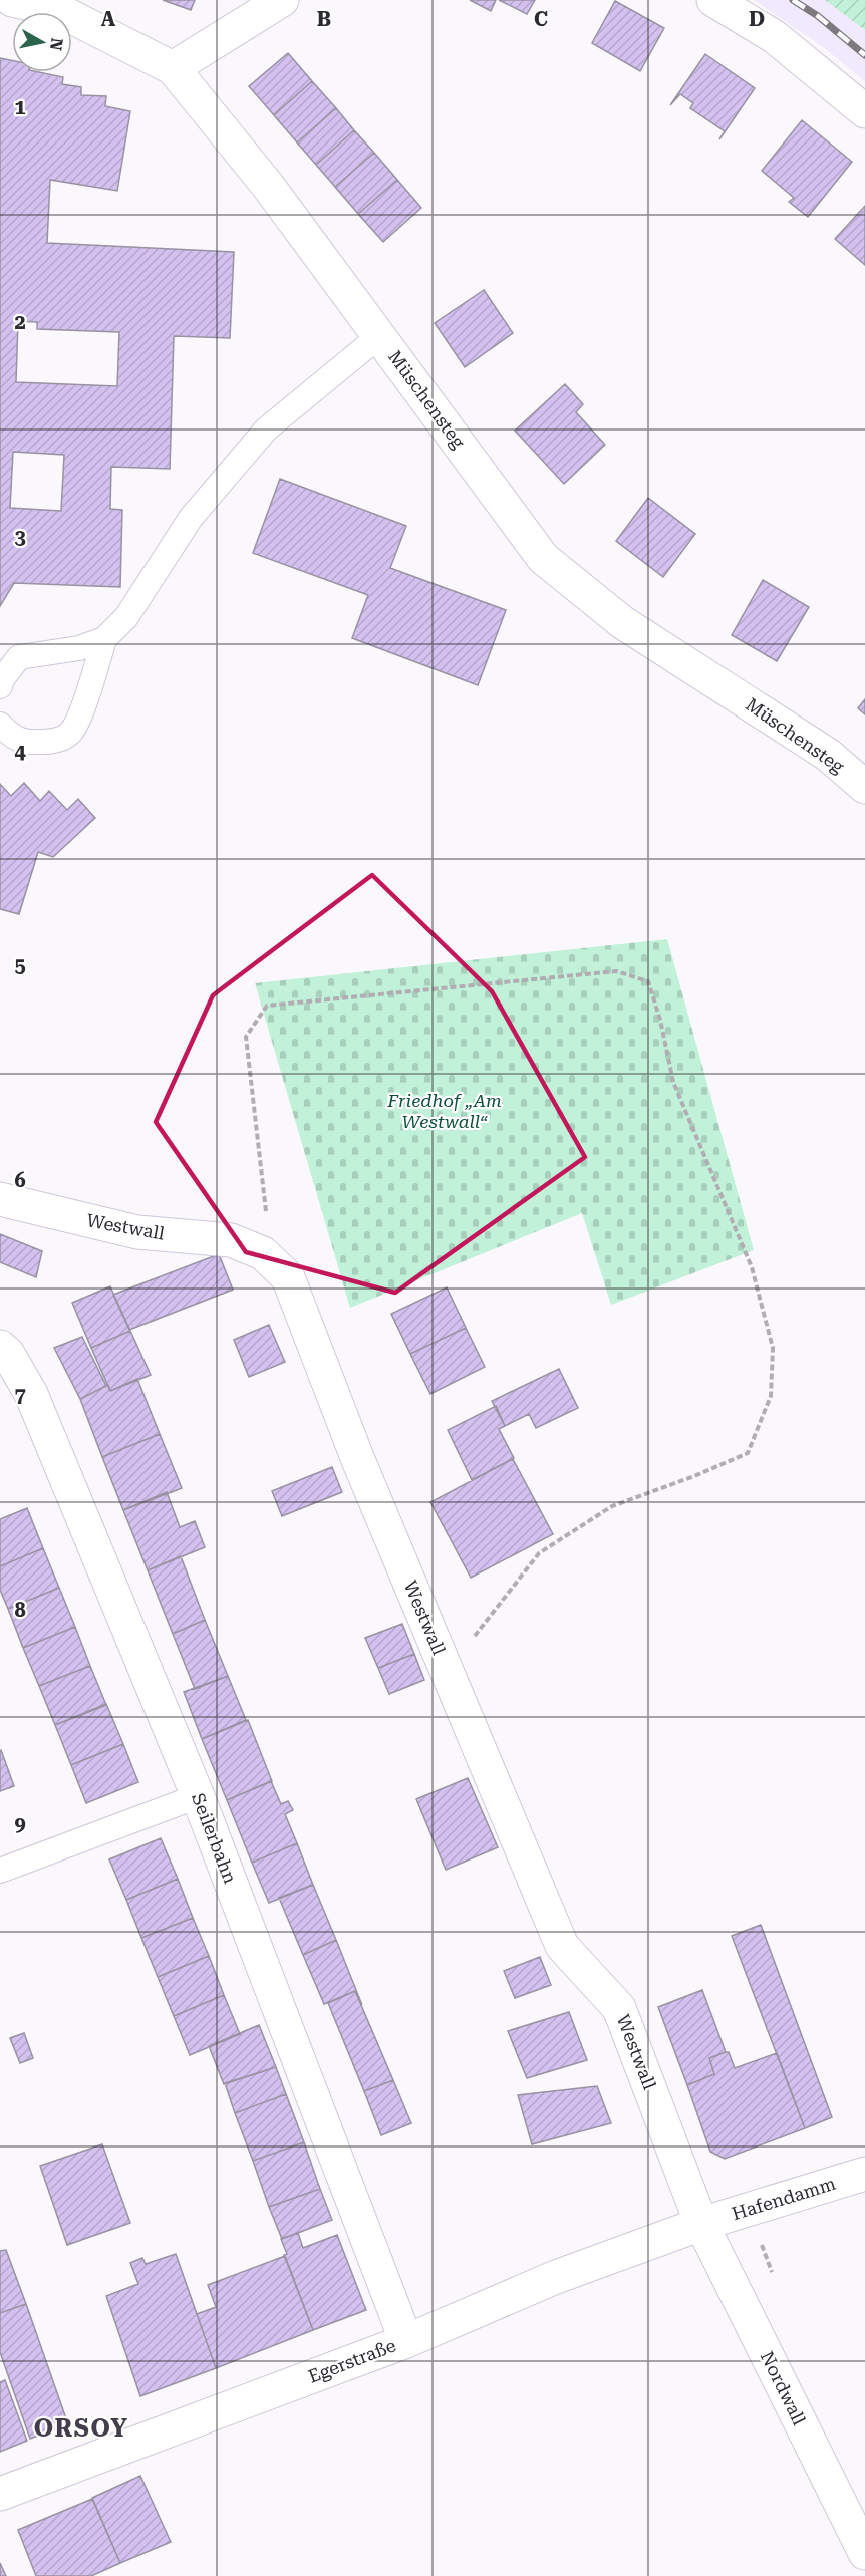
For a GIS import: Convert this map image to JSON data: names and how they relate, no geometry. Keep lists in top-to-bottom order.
{
  "streets": {
    "street": [
      "Müschensteg",
      "Westwall",
      "Seilerbahn",
      "Hafendamm",
      "Egerstraße",
      "Nordwall"
    ]
  },
  "crossings": [
    ["Westwall", "Hafendamm"],
    ["Westwall", "Egerstraße"],
    ["Westwall", "Nordwall"],
    ["Seilerbahn", "Egerstraße"],
    ["Hafendamm", "Egerstraße"],
    ["Hafendamm", "Nordwall"],
    ["Egerstraße", "Nordwall"]
  ],
  "districts": ["ORSOY"],
  "parks": ["Friedhof „Am Westwall“"],
  "north": "right",
  "grid": {
    "columns": [
      "A",
      "B",
      "C",
      "D"
    ],
    "rows": [
      "1",
      "2",
      "3",
      "4",
      "5",
      "6",
      "7",
      "8",
      "9"
    ]
  }
}
